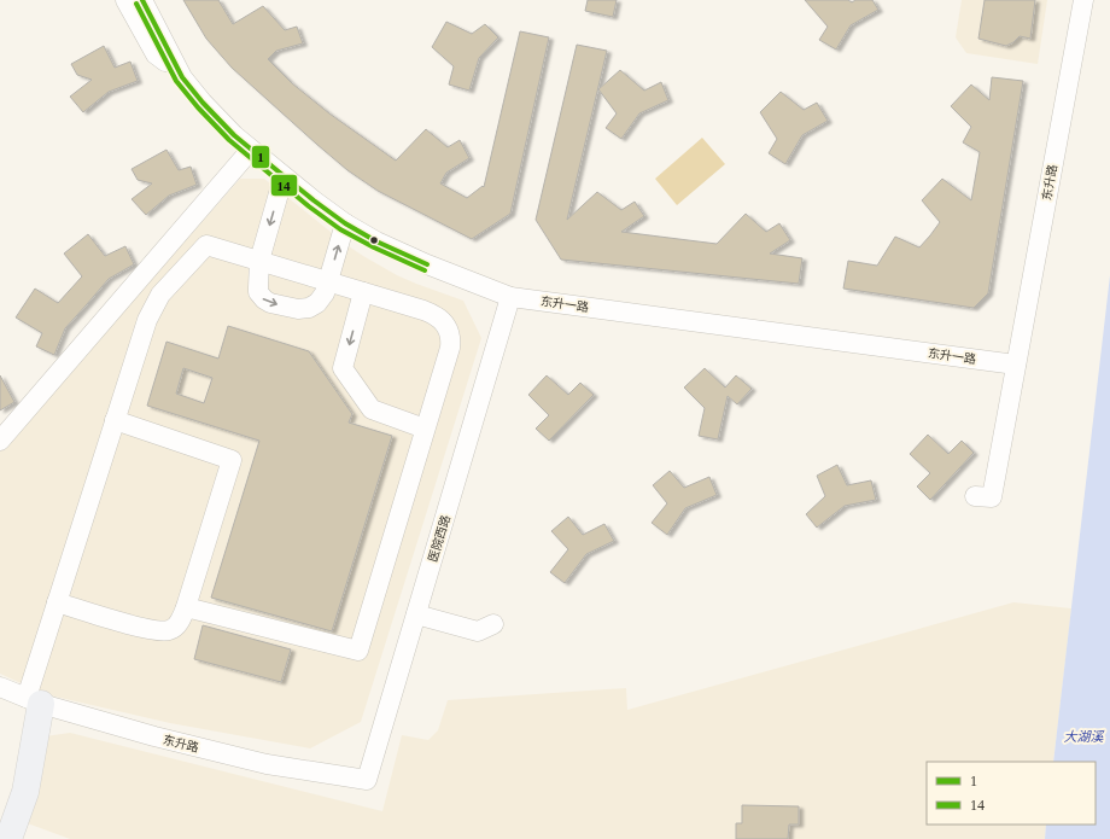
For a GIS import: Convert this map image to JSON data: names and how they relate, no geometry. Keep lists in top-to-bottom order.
{
  "streets": {
    "street": ["东升路", "东升一路", "医院西路"]
  },
  "crossings": [
    ["东升路", "东升一路"],
    ["东升路", "医院西路"],
    ["东升一路", "医院西路"]
  ],
  "water": ["大湖溪"],
  "lines": ["transit line 1", "transit line 14"],
  "legend": ["1", "14"]
}
